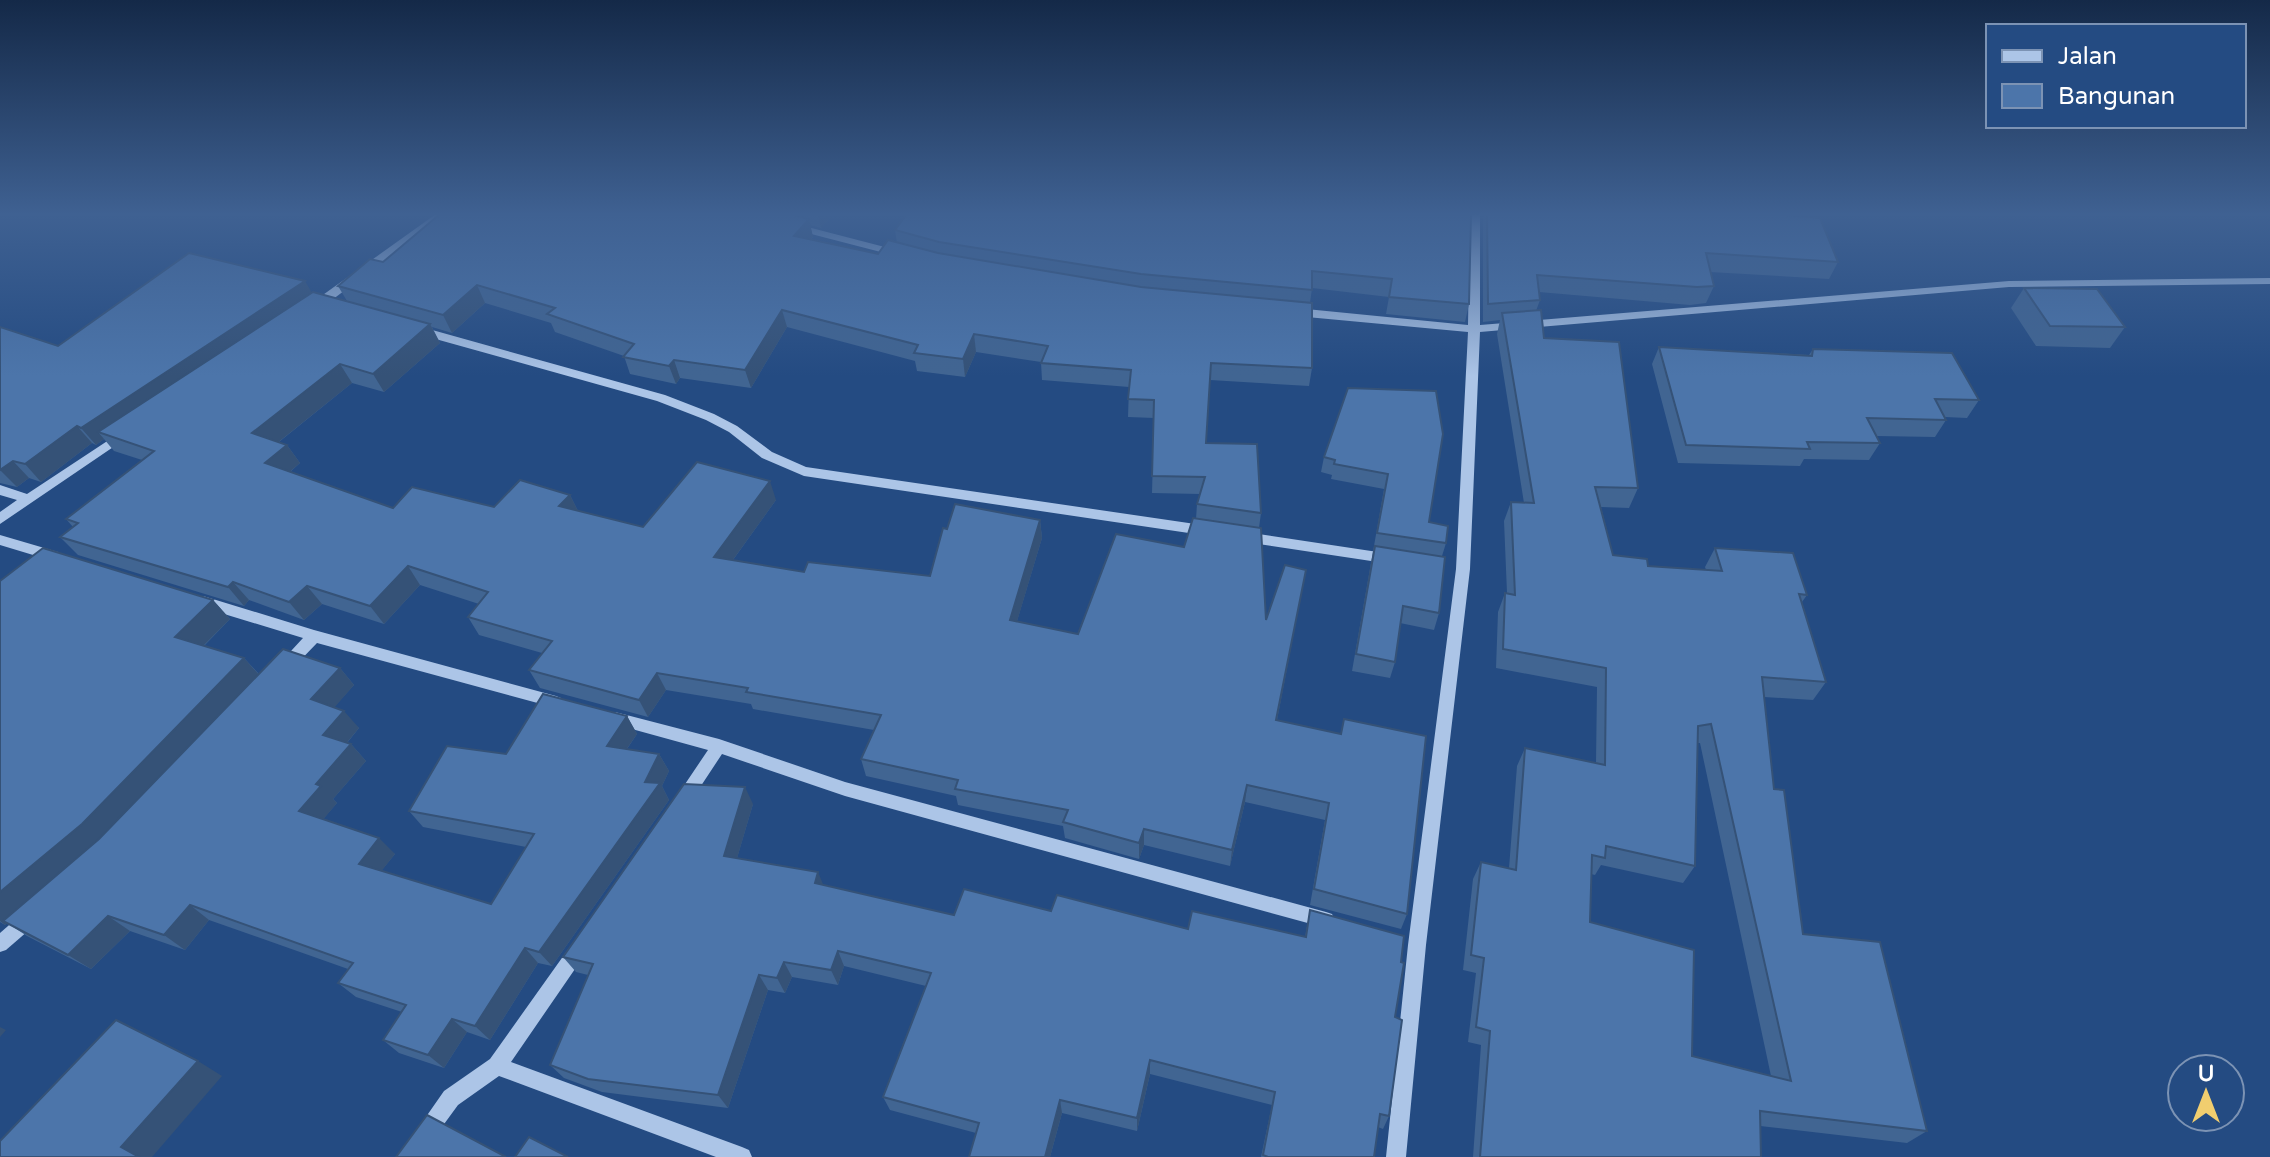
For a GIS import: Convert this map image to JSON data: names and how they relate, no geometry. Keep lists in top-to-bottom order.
{
  "legend": ["Jalan", "Bangunan"],
  "north": "top"
}
